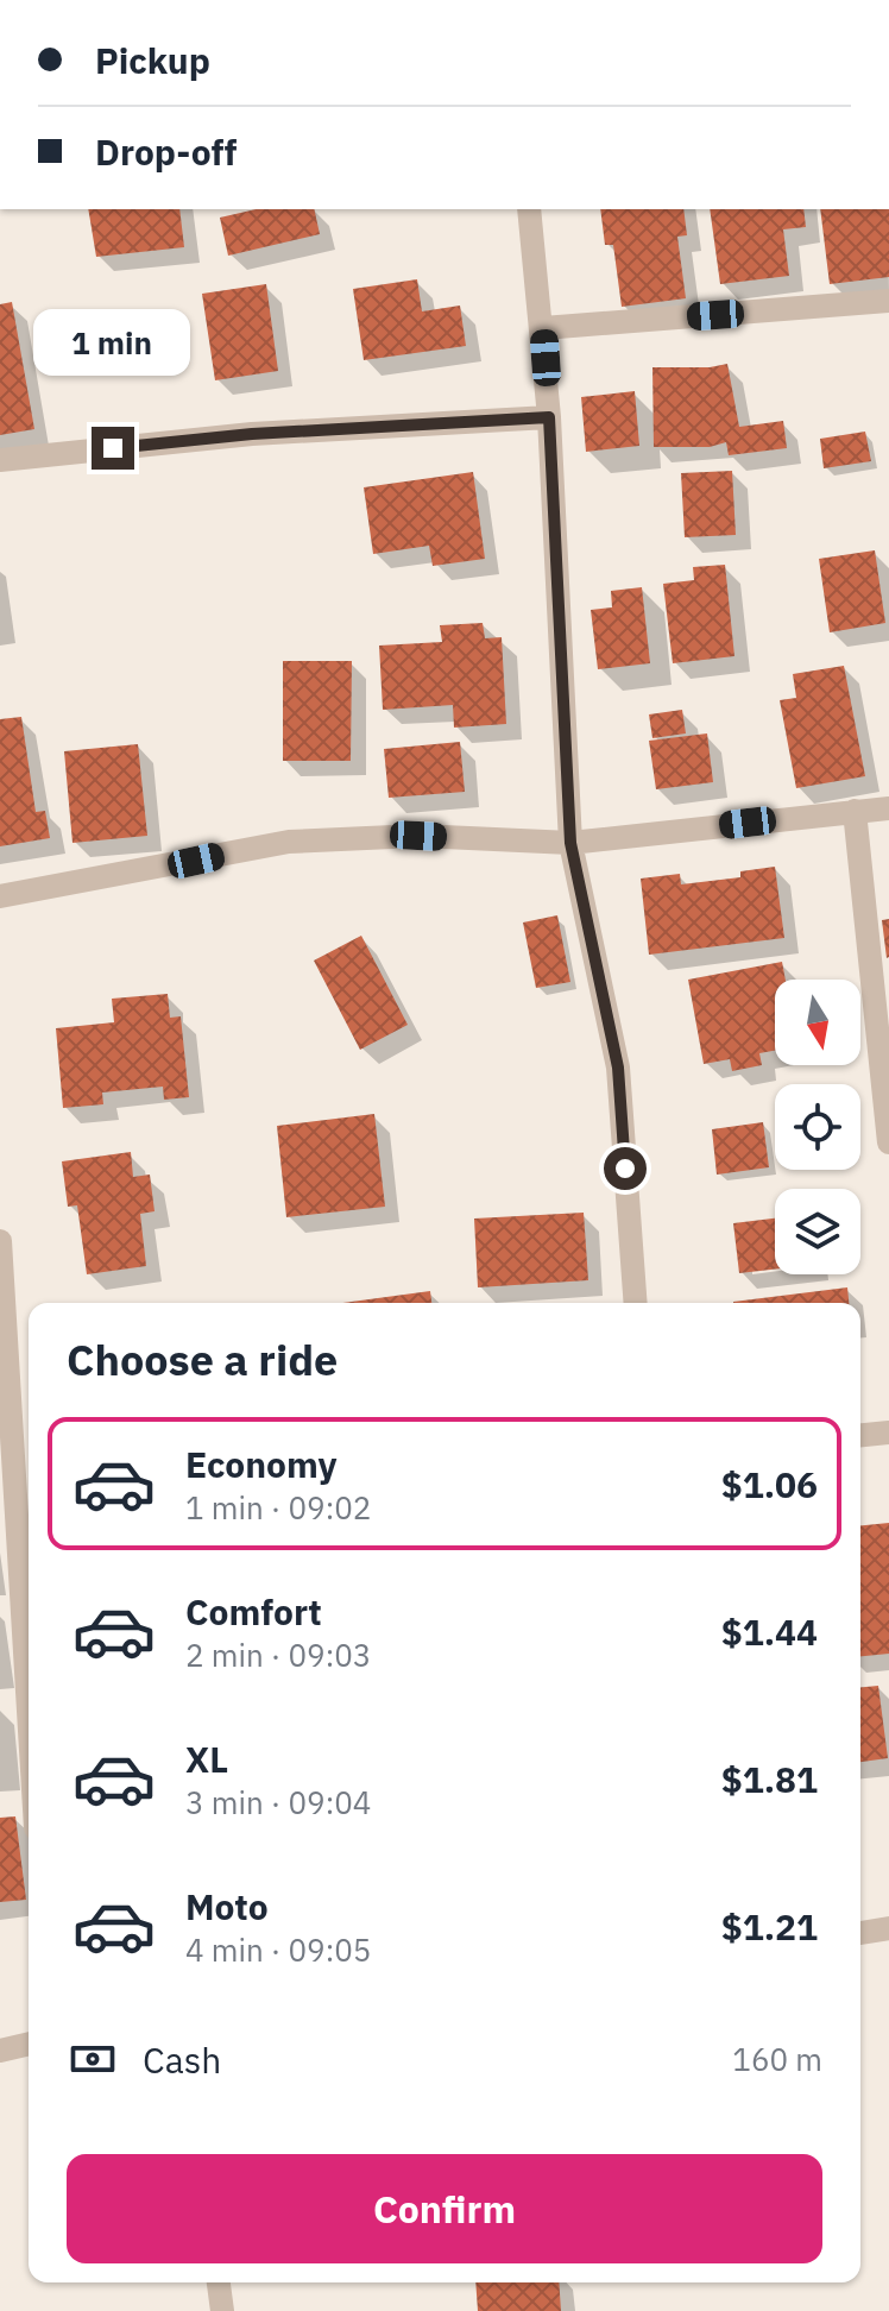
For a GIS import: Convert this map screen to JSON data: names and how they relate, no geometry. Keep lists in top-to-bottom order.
{
  "north": "bottom",
  "page": {
    "banner": ["Pickup", "Drop-off"],
    "bubble": "1 min",
    "heading": "Choose a ride",
    "list": [
      {
        "name": "Economy",
        "note": "1 min · 09:02",
        "value": "$1.06"
      },
      {
        "name": "Comfort",
        "note": "2 min · 09:03",
        "value": "$1.44"
      },
      {
        "name": "XL",
        "note": "3 min · 09:04",
        "value": "$1.81"
      },
      {
        "name": "Moto",
        "note": "4 min · 09:05",
        "value": "$1.21"
      }
    ],
    "pay": ["Cash", "160 m"],
    "buttons": "Confirm"
  }
}
